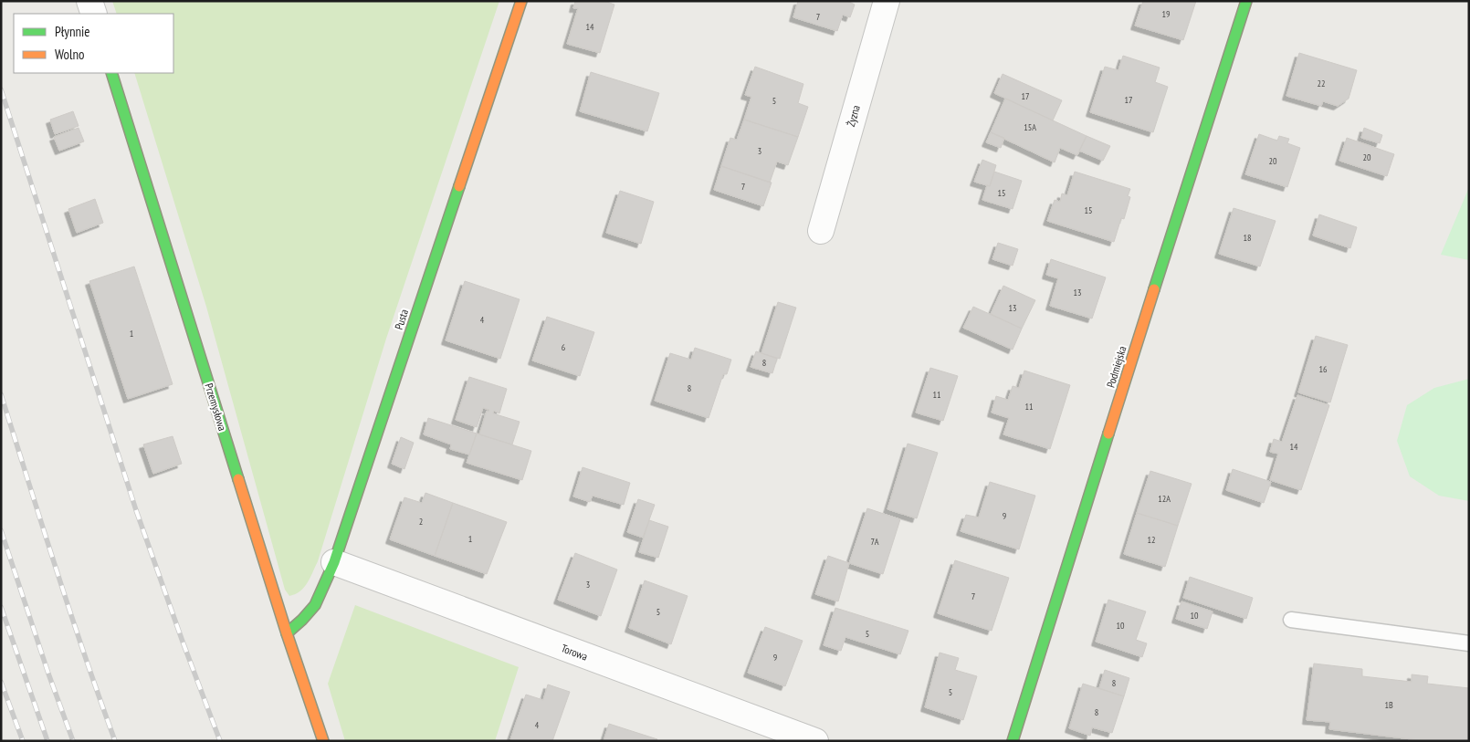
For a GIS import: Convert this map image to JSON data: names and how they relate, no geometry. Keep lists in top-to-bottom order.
{
  "streets": {
    "street": [
      "Żyzna",
      "Pusta",
      "Podmiejska",
      "Przemysłowa",
      "Torowa"
    ]
  },
  "crossings": [
    ["Pusta", "Przemysłowa"],
    ["Pusta", "Torowa"]
  ],
  "house_numbers": [
    "19",
    "7",
    "14",
    "22",
    "17",
    "17",
    "5",
    "15A",
    "3",
    "20",
    "20",
    "7",
    "15",
    "15",
    "18",
    "13",
    "13",
    "4",
    "1",
    "6",
    "8",
    "16",
    "8",
    "11",
    "11",
    "14",
    "12A",
    "9",
    "2",
    "1",
    "12",
    "7A",
    "3",
    "7",
    "5",
    "10",
    "10",
    "5",
    "9",
    "8",
    "5",
    "1B",
    "8",
    "4"
  ],
  "legend": ["Płynnie", "Wolno"]
}
